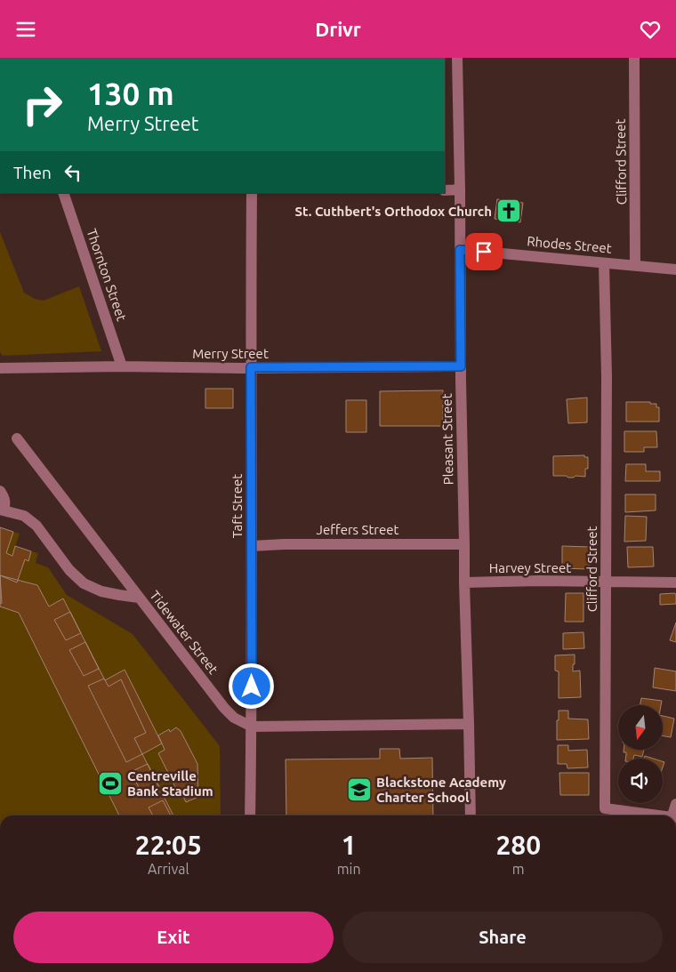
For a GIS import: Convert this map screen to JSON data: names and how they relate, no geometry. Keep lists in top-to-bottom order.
{
  "streets": {
    "street": [
      "Clifford Street",
      "Rhodes Street",
      "Thornton Street",
      "Merry Street",
      "Pleasant Street",
      "Taft Street",
      "Jeffers Street",
      "Harvey Street",
      "Tidewater Street"
    ]
  },
  "crossings": [
    ["Clifford Street", "Rhodes Street"],
    ["Clifford Street", "Harvey Street"],
    ["Rhodes Street", "Pleasant Street"],
    ["Thornton Street", "Merry Street"],
    ["Merry Street", "Pleasant Street"],
    ["Merry Street", "Taft Street"],
    ["Pleasant Street", "Jeffers Street"],
    ["Pleasant Street", "Harvey Street"],
    ["Pleasant Street", "Tidewater Street"],
    ["Taft Street", "Jeffers Street"],
    ["Taft Street", "Tidewater Street"]
  ],
  "places": {
    "church": ["St. Cuthbert's Orthodox Church"],
    "sports": ["Centreville Bank Stadium"],
    "school or university": ["Blackstone Academy Charter School"]
  },
  "north": "bottom",
  "page": {
    "header": "Drivr",
    "turn": ["130 m", "Merry Street"],
    "then": "Then",
    "eta": [
      "22:05",
      "Arrival",
      "1",
      "min",
      "280",
      "m"
    ],
    "buttons": ["Exit", "Share"]
  }
}
